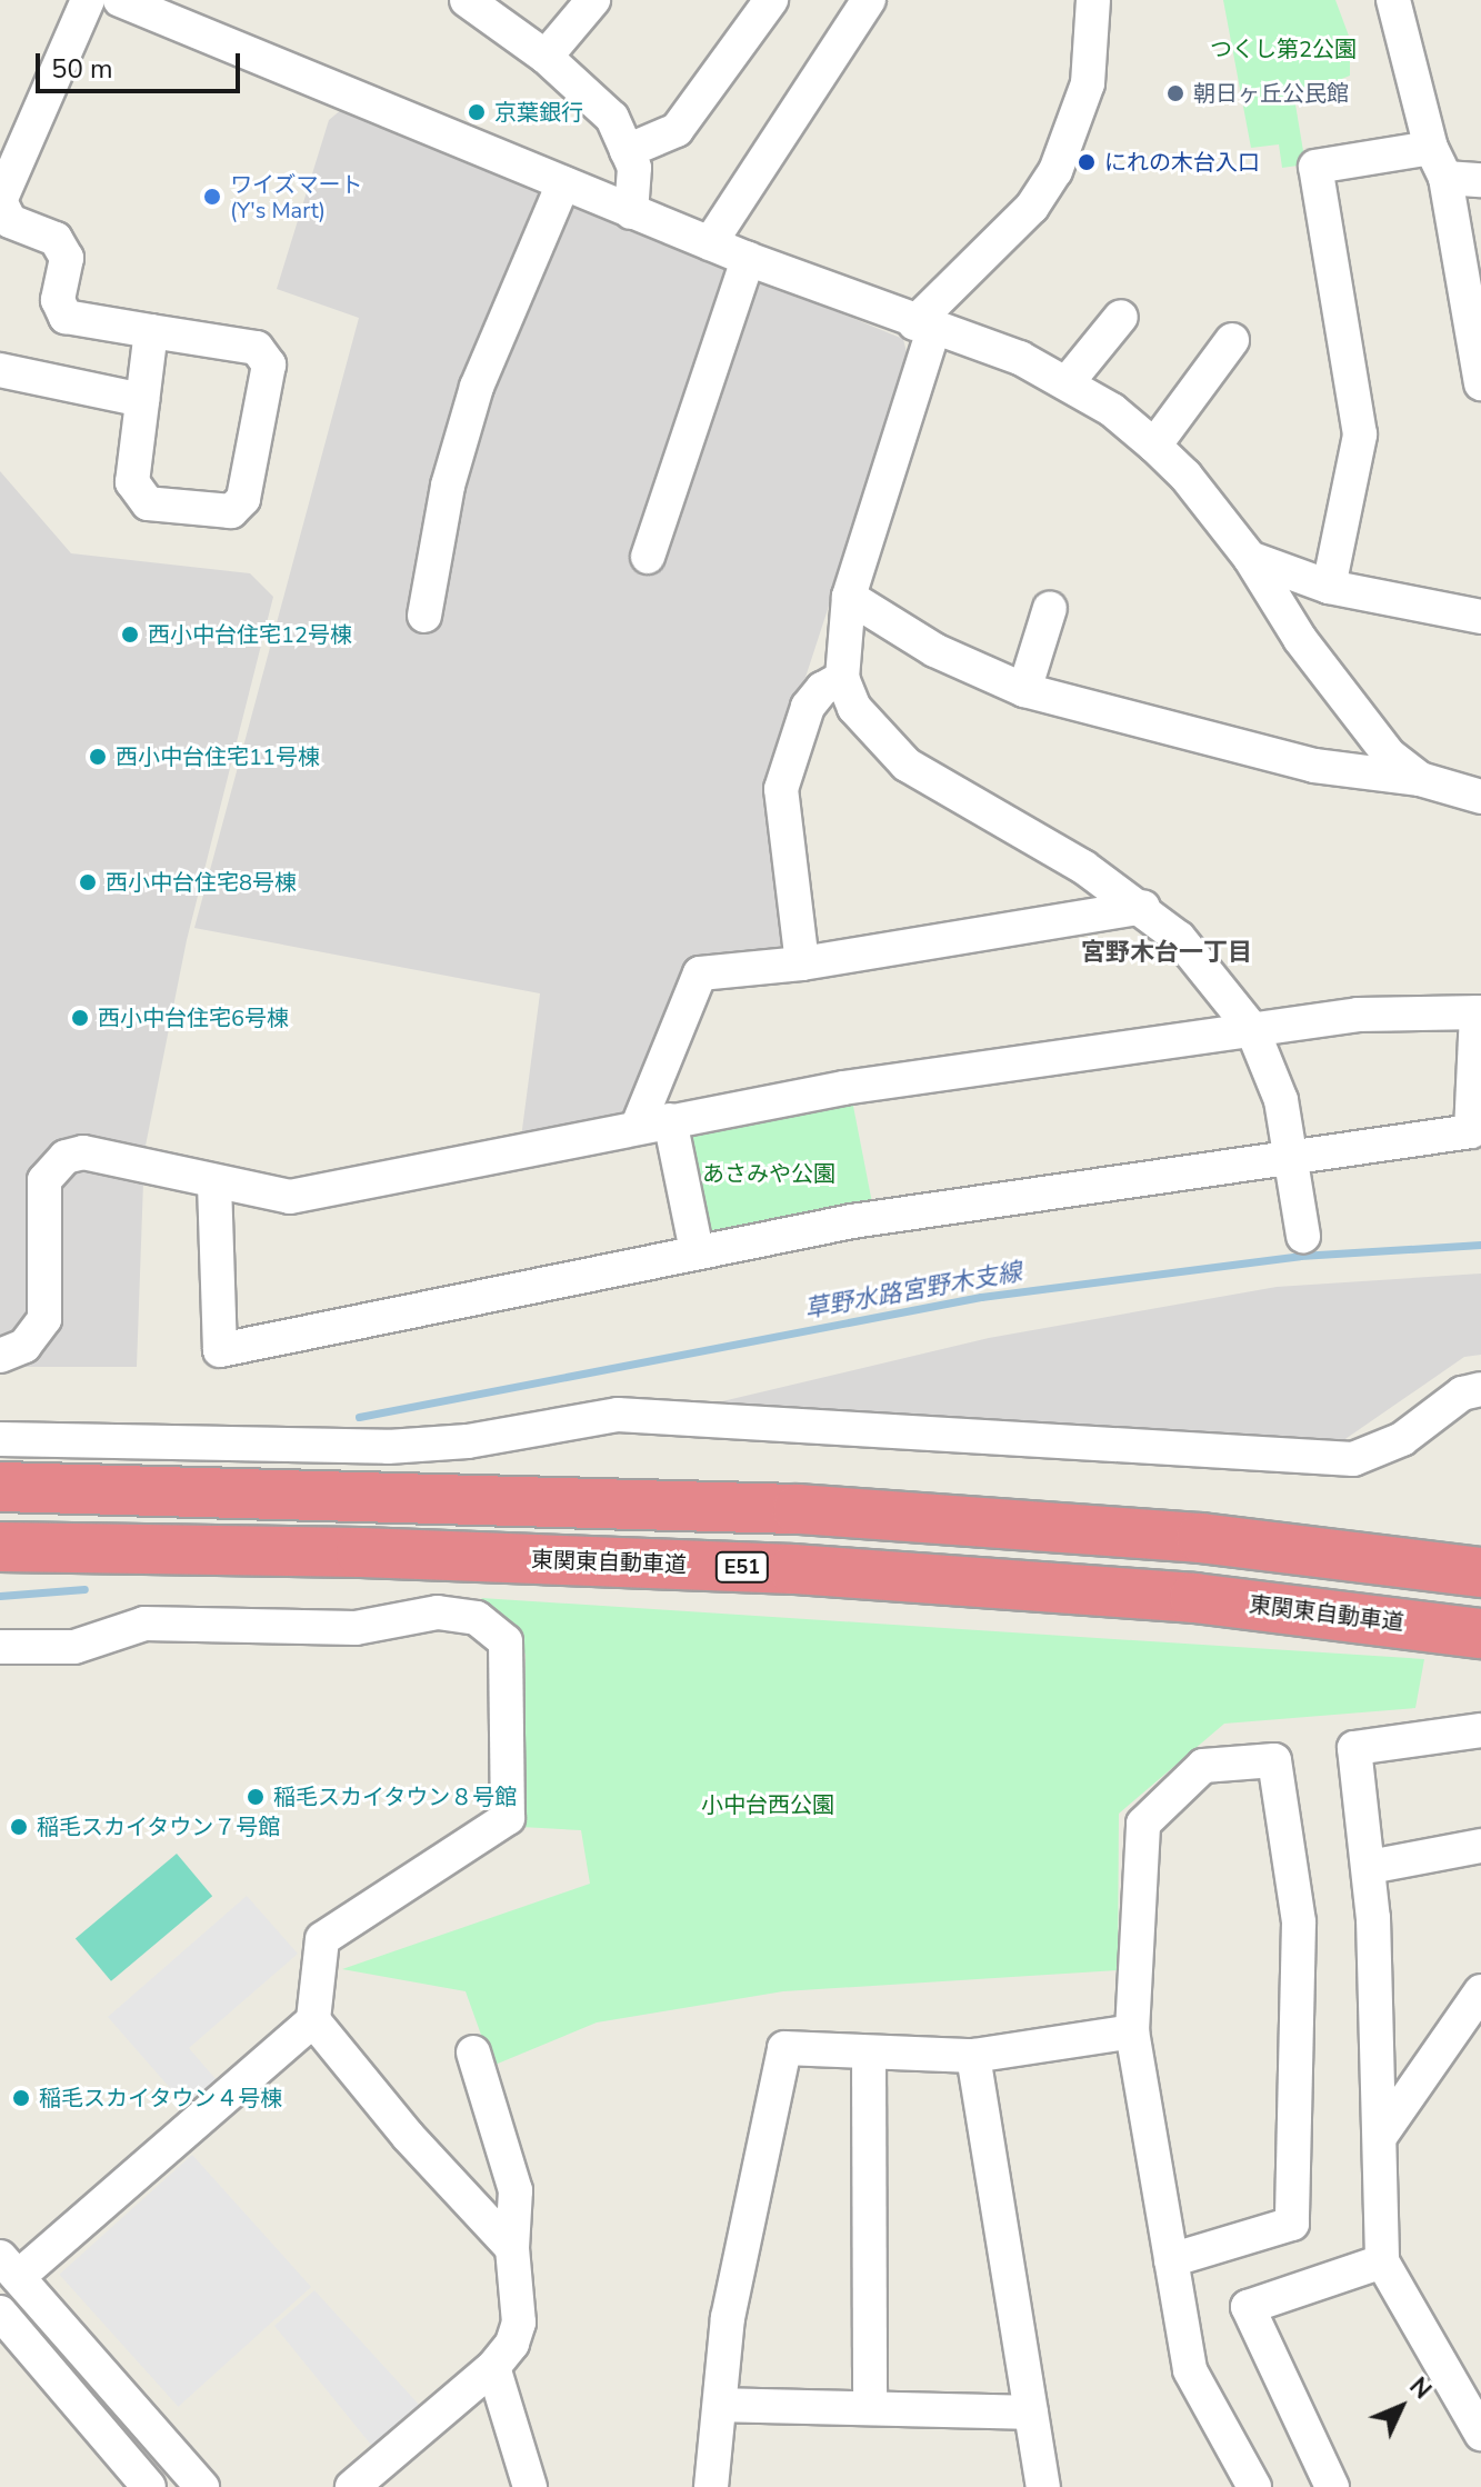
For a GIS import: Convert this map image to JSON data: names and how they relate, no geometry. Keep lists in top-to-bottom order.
{
  "streets": {
    "highway": ["東関東自動車道", "E51"]
  },
  "districts": ["宮野木台一丁目"],
  "water": ["草野水路宮野木支線"],
  "parks": ["つくし第2公園", "あさみや公園", "小中台西公園"],
  "places": [
    "朝日ヶ丘公民館",
    "京葉銀行",
    "にれの木台入口",
    "ワイズマート (Y's Mart)",
    "西小中台住宅12号棟",
    "西小中台住宅11号棟",
    "西小中台住宅8号棟",
    "西小中台住宅6号棟",
    "稲毛スカイタウン８号館",
    "稲毛スカイタウン７号館",
    "稲毛スカイタウン４号棟"
  ],
  "scale_bar": "50 m",
  "north": "top right"
}
